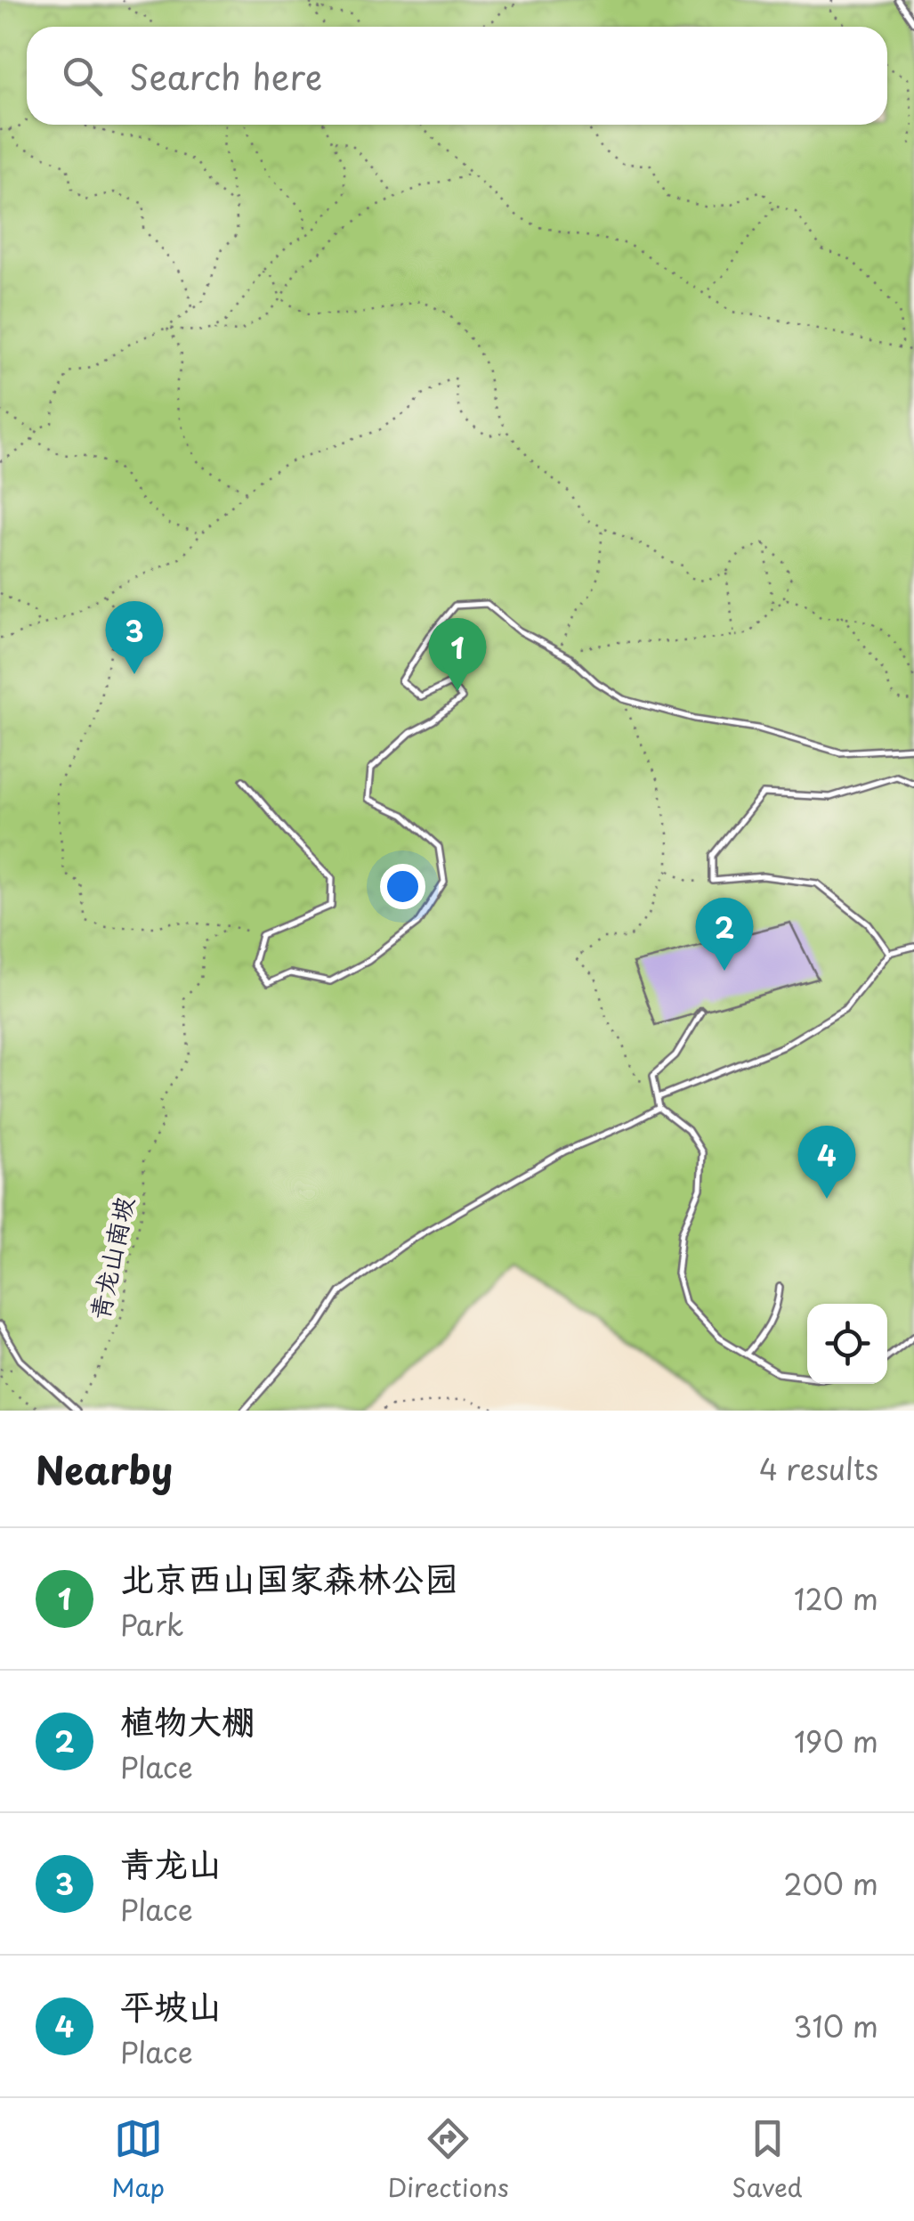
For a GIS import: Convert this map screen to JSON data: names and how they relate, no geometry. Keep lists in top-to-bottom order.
{
  "streets": {
    "path": ["青龙山南坡"]
  },
  "page": {
    "search": "Search here",
    "pins": [
      "3",
      "1",
      "2",
      "4"
    ],
    "heading": ["Nearby", "4 results"],
    "list": [
      {
        "mark": "1",
        "name": "北京西山国家森林公园",
        "note": "Park",
        "value": "120 m"
      },
      {
        "mark": "2",
        "name": "植物大棚",
        "note": "Place",
        "value": "190 m"
      },
      {
        "mark": "3",
        "name": "青龙山",
        "note": "Place",
        "value": "200 m"
      },
      {
        "mark": "4",
        "name": "平坡山",
        "note": "Place",
        "value": "310 m"
      }
    ],
    "nav": ["Map", "Directions", "Saved"]
  }
}
